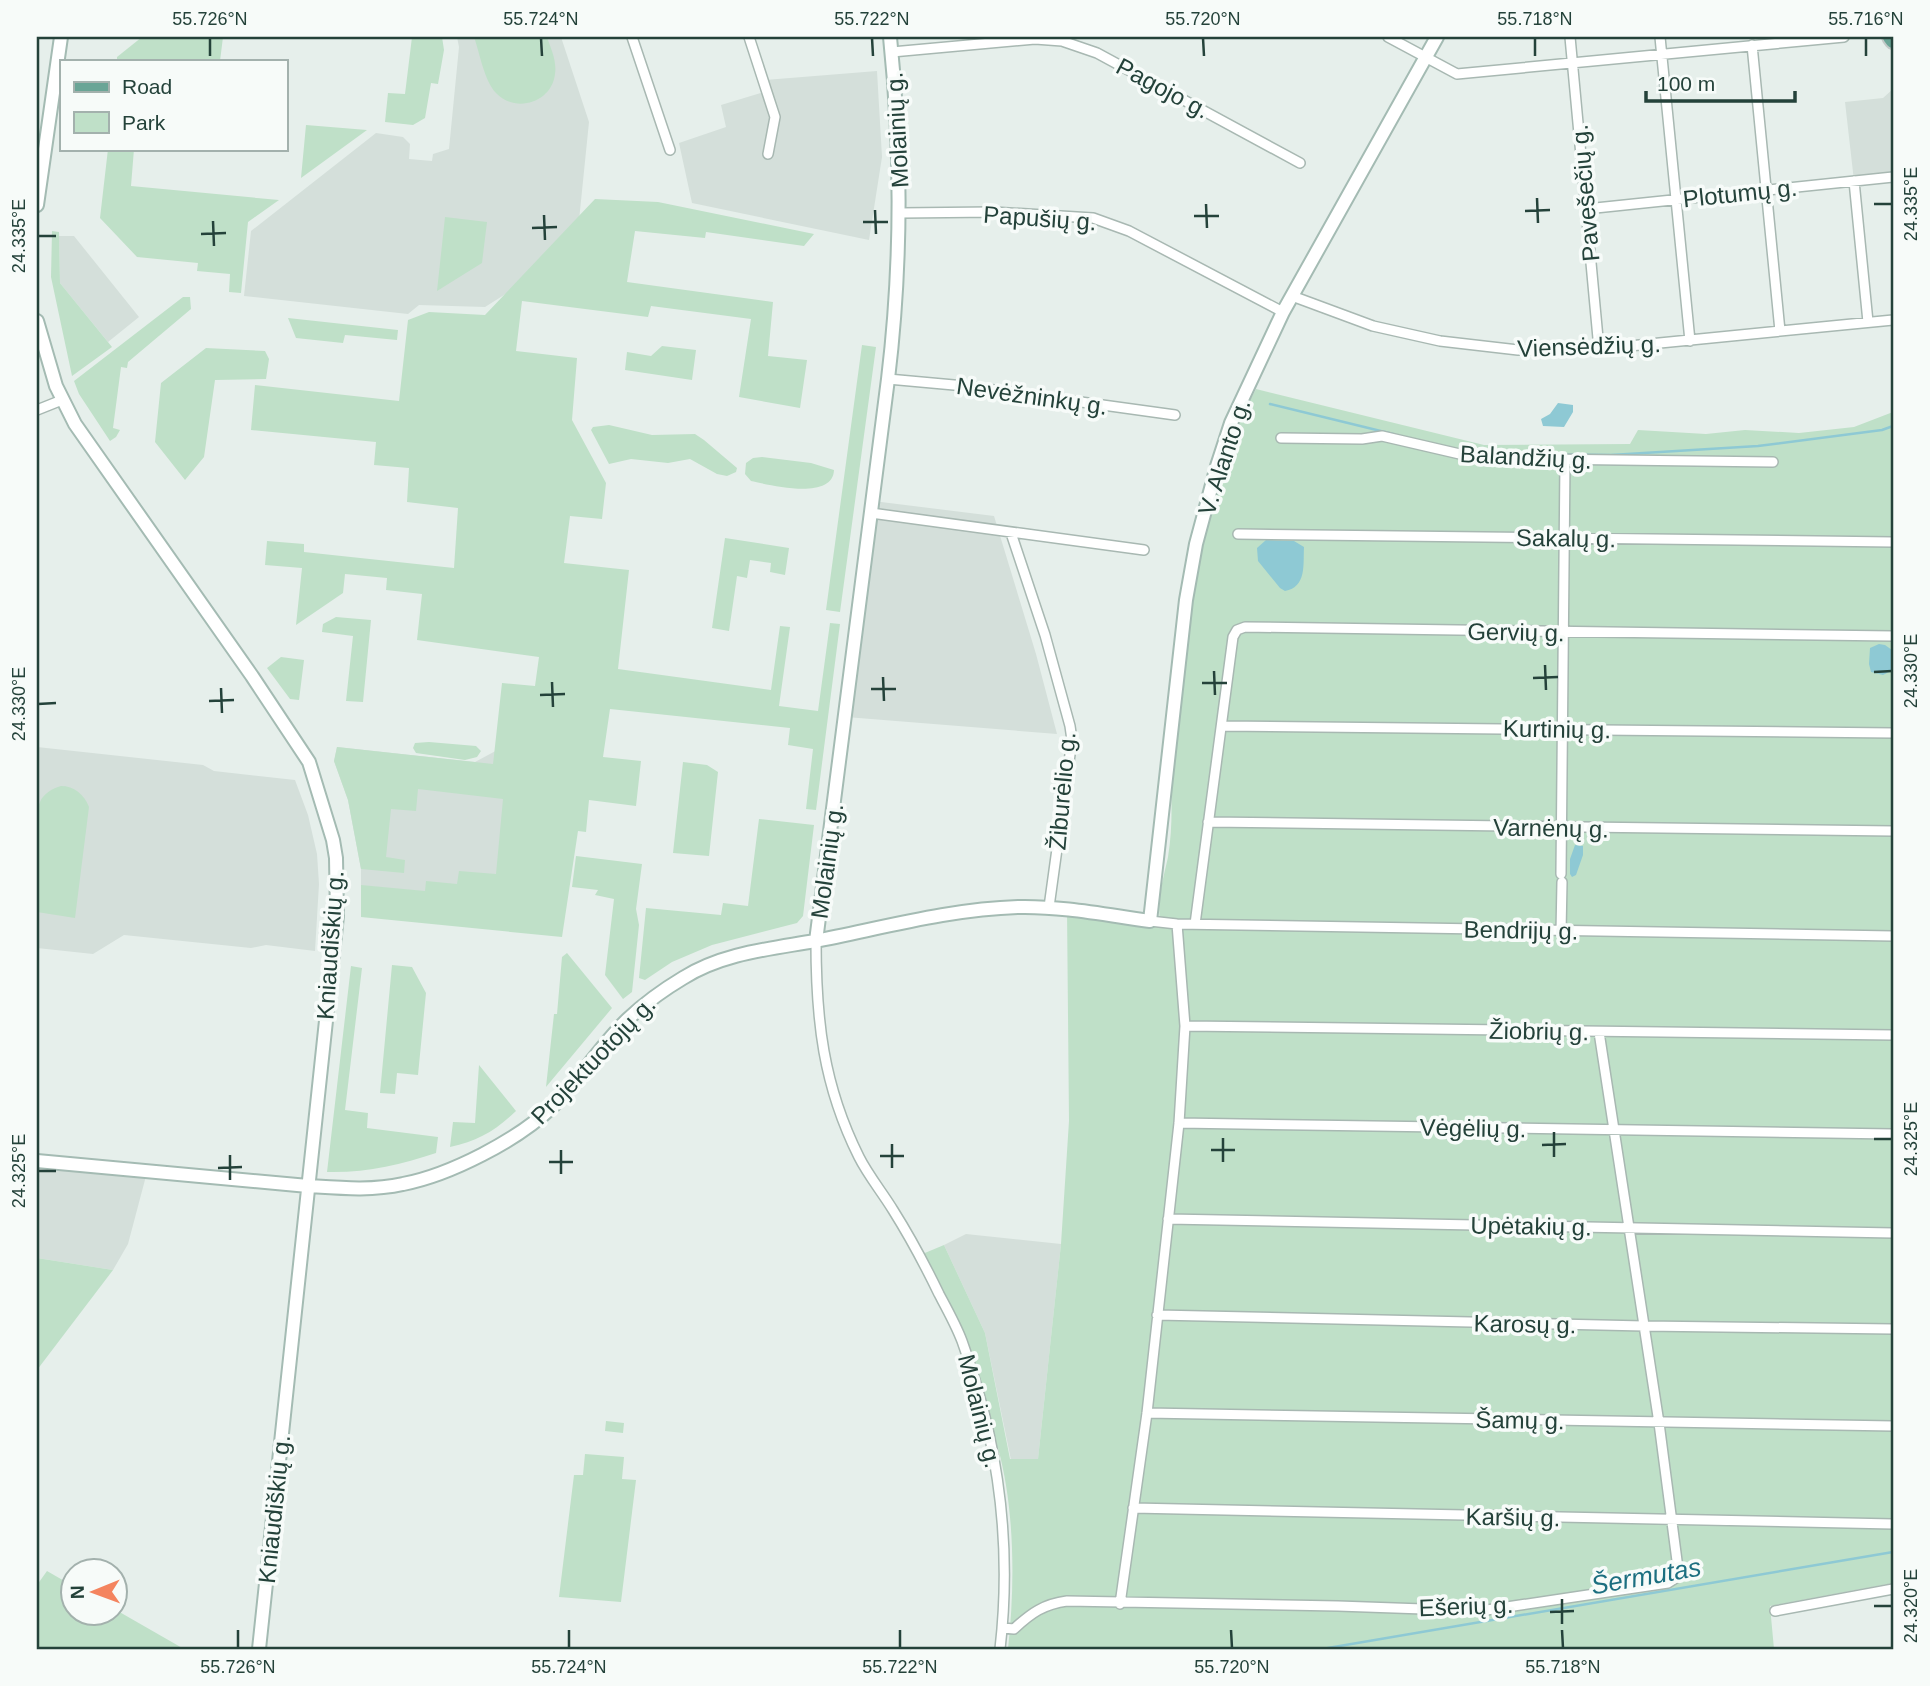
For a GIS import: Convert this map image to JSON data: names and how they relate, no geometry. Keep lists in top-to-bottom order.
{
  "streets": {
    "main road": [
      "Molainių g.",
      "V. Alanto g.",
      "Kniaudiškių g.",
      "Projektuotojų g."
    ],
    "street": [
      "Pagojo g.",
      "Pavešečių g.",
      "Plotumų g.",
      "Papušių g.",
      "Viensėdžių g.",
      "Nevėžninkų g.",
      "Balandžių g.",
      "Sakalų g.",
      "Gervių g.",
      "Kurtinių g.",
      "Žiburėlio g.",
      "Varnėnų g.",
      "Bendrijų g.",
      "Žiobrių g.",
      "Vėgėlių g.",
      "Upėtakių g.",
      "Karosų g.",
      "Šamų g.",
      "Karšių g.",
      "Ešerių g."
    ]
  },
  "crossings": [
    ["Pagojo g.", "Molainių g."],
    ["Molainių g.", "Papušių g."],
    ["Molainių g.", "Nevėžninkų g."],
    ["Molainių g.", "Projektuotojų g."],
    ["Molainių g.", "Ešerių g."],
    ["Pavešečių g.", "Plotumų g."],
    ["Pavešečių g.", "Viensėdžių g."],
    ["Papušių g.", "V. Alanto g."],
    ["Viensėdžių g.", "V. Alanto g."],
    ["V. Alanto g.", "Bendrijų g."],
    ["V. Alanto g.", "Projektuotojų g."],
    ["Gervių g.", "Kurtinių g."],
    ["Gervių g.", "Varnėnų g."],
    ["Gervių g.", "Bendrijų g."],
    ["Žiburėlio g.", "Projektuotojų g."],
    ["Bendrijų g.", "Projektuotojų g."],
    ["Kniaudiškių g.", "Projektuotojų g."],
    ["Žiobrių g.", "Ešerių g."],
    ["Vėgėlių g.", "Ešerių g."],
    ["Upėtakių g.", "Ešerių g."],
    ["Karosų g.", "Ešerių g."],
    ["Šamų g.", "Ešerių g."],
    ["Karšių g.", "Ešerių g."]
  ],
  "water": ["Šermutas"],
  "legend": ["Road", "Park"],
  "scale_bar": "100 m",
  "north": "left",
  "coordinates": [
    "55.726°N",
    "55.724°N",
    "55.722°N",
    "55.720°N",
    "55.718°N",
    "55.716°N",
    "24.335°E",
    "24.330°E",
    "24.325°E",
    "24.320°E"
  ]
}
